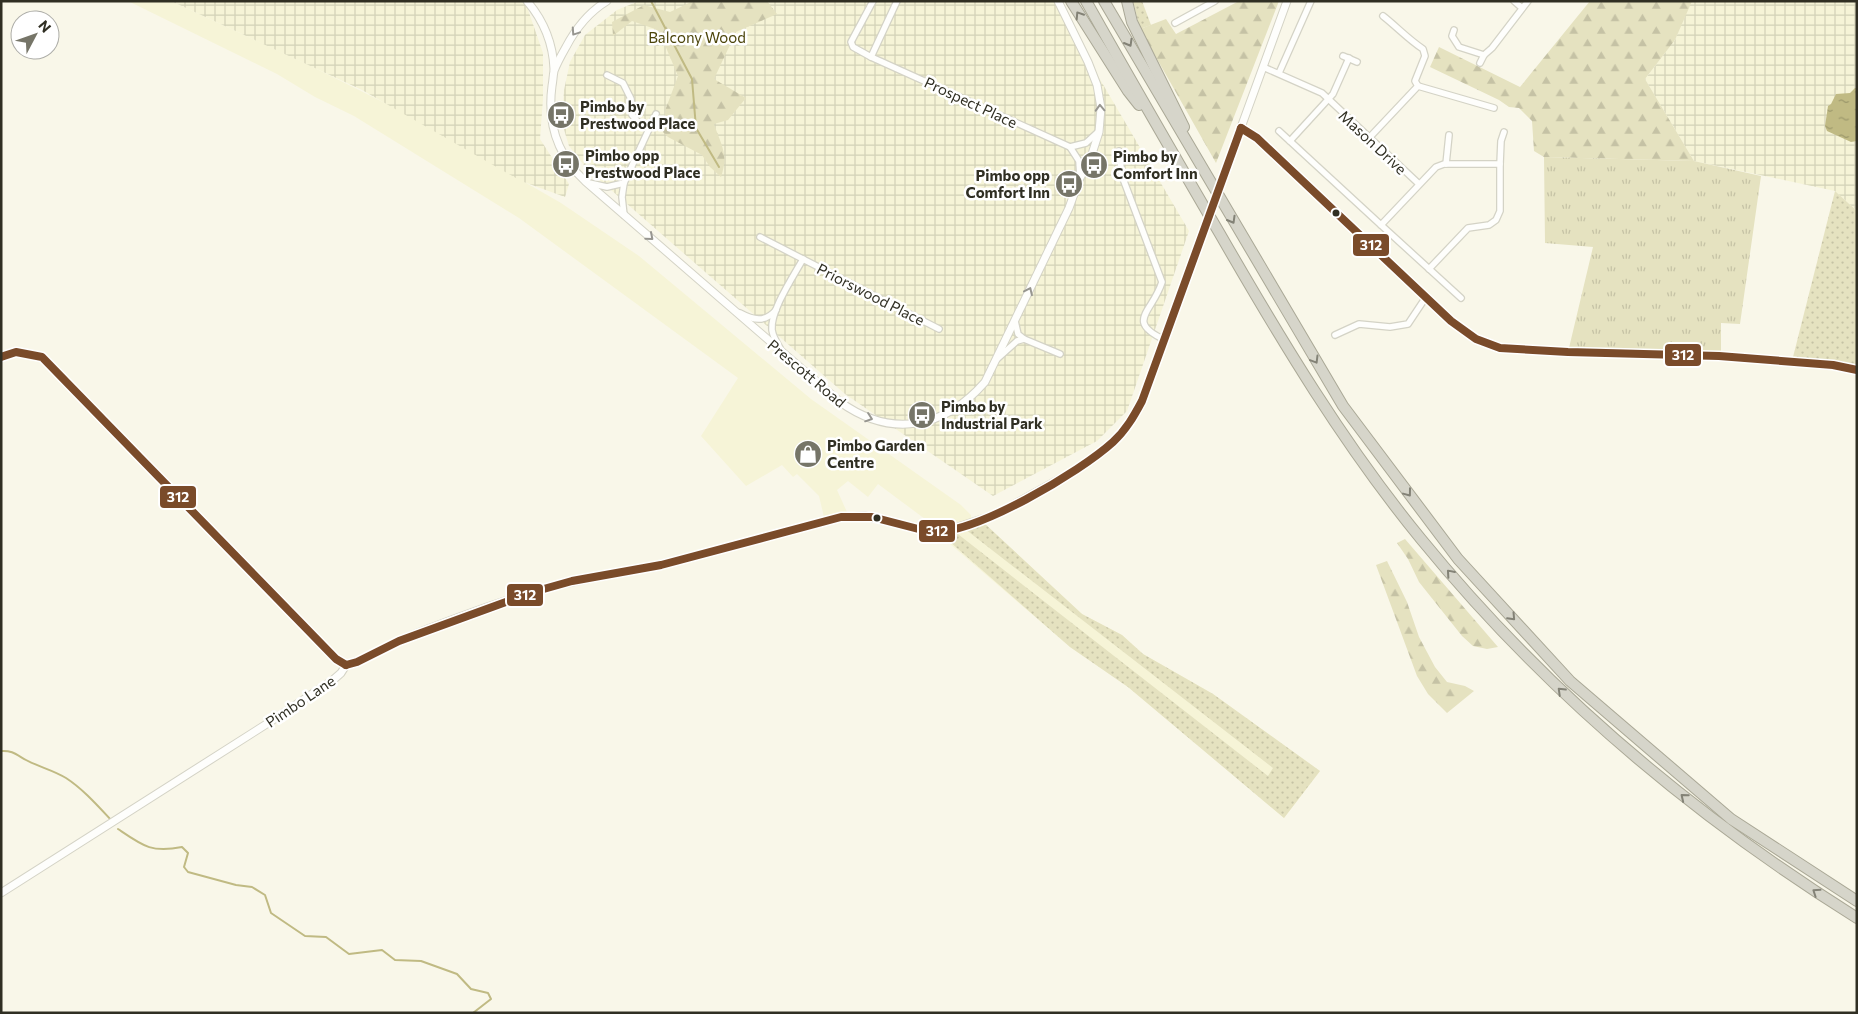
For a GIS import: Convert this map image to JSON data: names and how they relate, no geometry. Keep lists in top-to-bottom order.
{
  "streets": {
    "street": [
      "Prospect Place",
      "Mason Drive",
      "Priorswood Place",
      "Prescott Road",
      "Pimbo Lane"
    ]
  },
  "crossings": [
    ["Mason Drive", "Pimbo Lane"],
    ["Priorswood Place", "Prescott Road"]
  ],
  "parks": ["Balcony Wood"],
  "places": {
    "bus stop": [
      "Pimbo by Prestwood Place",
      "Pimbo opp Prestwood Place",
      "Pimbo by Comfort Inn",
      "Pimbo opp Comfort Inn",
      "Pimbo by Industrial Park"
    ],
    "shop": ["Pimbo Garden Centre"]
  },
  "lines": ["transit line 312"],
  "north": "top right"
}
